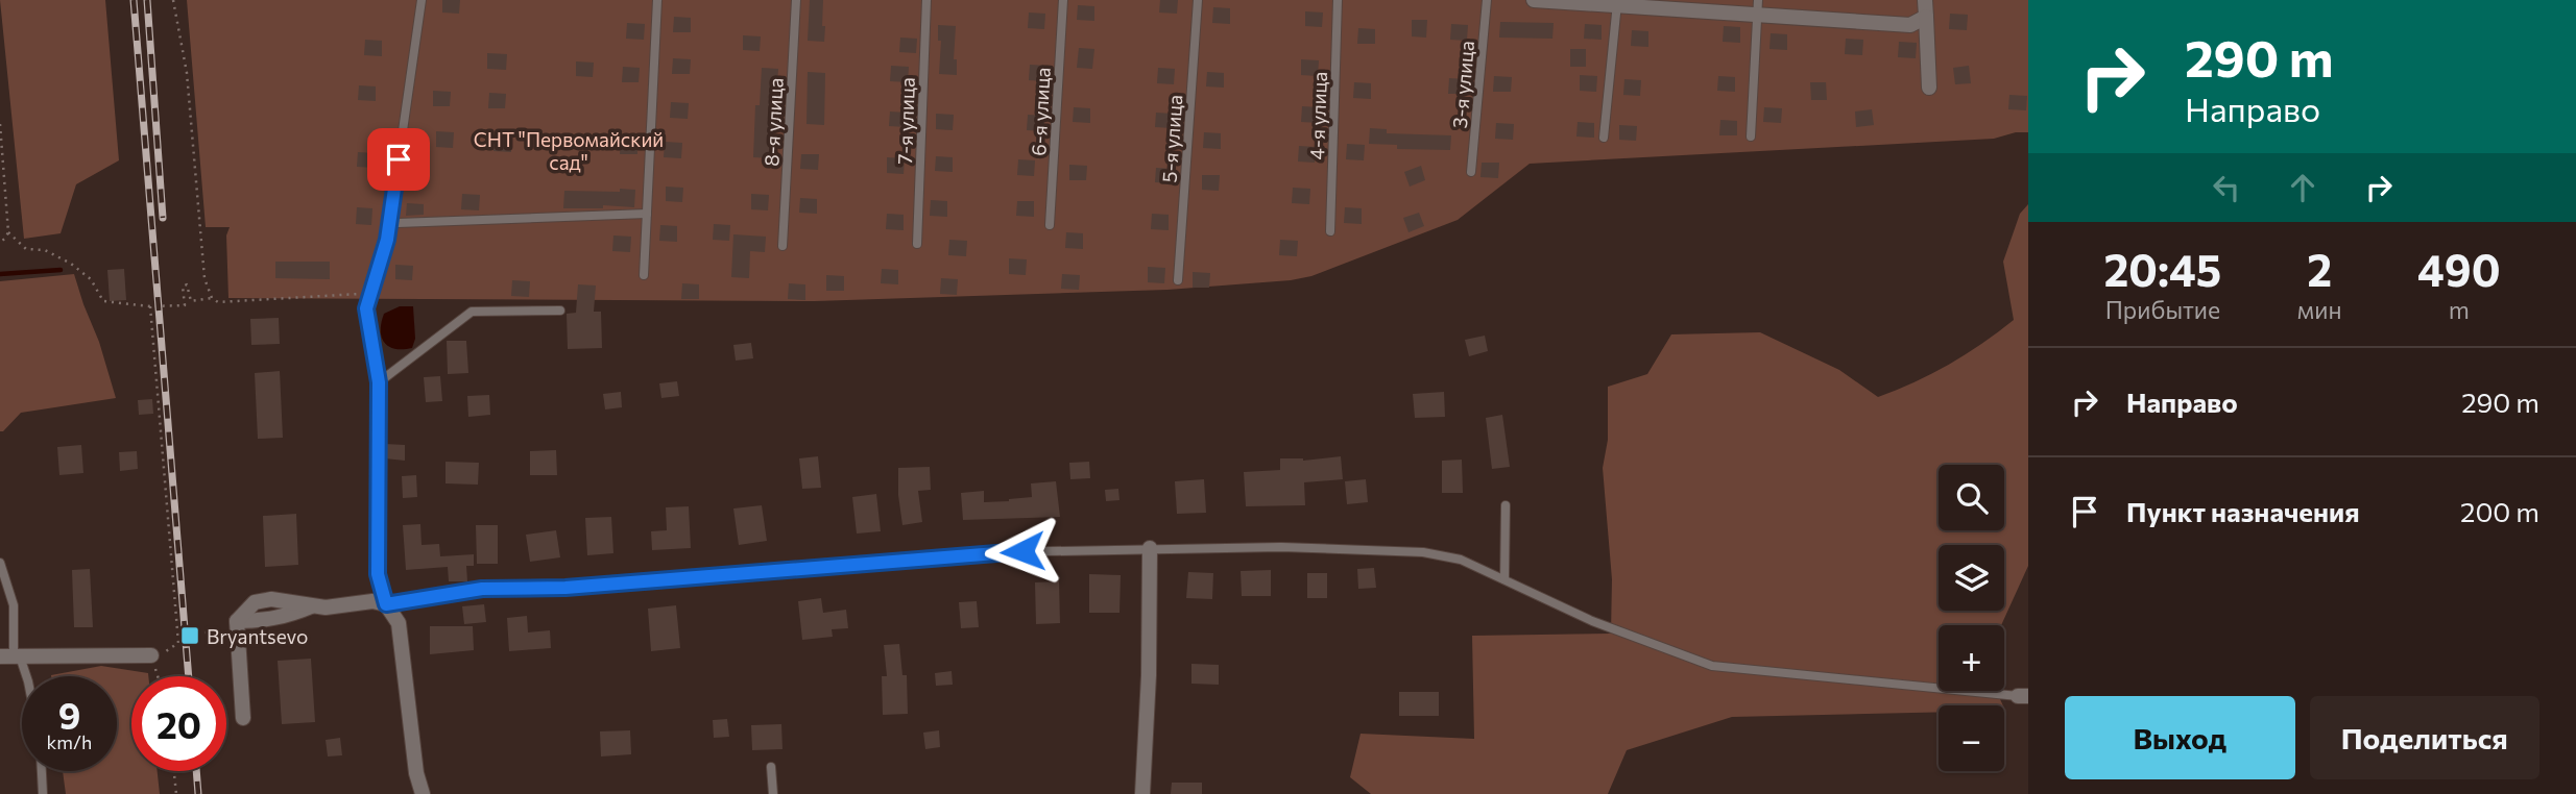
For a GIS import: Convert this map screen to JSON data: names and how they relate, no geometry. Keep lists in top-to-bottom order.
{
  "streets": {
    "lane": [
      "3-я улица",
      "6-я улица",
      "4-я улица",
      "7-я улица",
      "8-я улица",
      "5-я улица"
    ]
  },
  "parks": ["СНТ \"Первомайский сад\""],
  "places": {
    "transit": ["Bryantsevo"]
  },
  "page": {
    "turn": ["290 m", "Направо"],
    "eta": [
      "20:45",
      "Прибытие",
      "2",
      "мин",
      "490",
      "m"
    ],
    "list": [
      {
        "name": "Направо",
        "value": "290 m"
      },
      {
        "name": "Пункт назначения",
        "value": "200 m"
      }
    ],
    "map_buttons": ["+", "−"],
    "speed": "9 km/h",
    "limit": "20",
    "buttons": ["Выход", "Поделиться"]
  }
}
